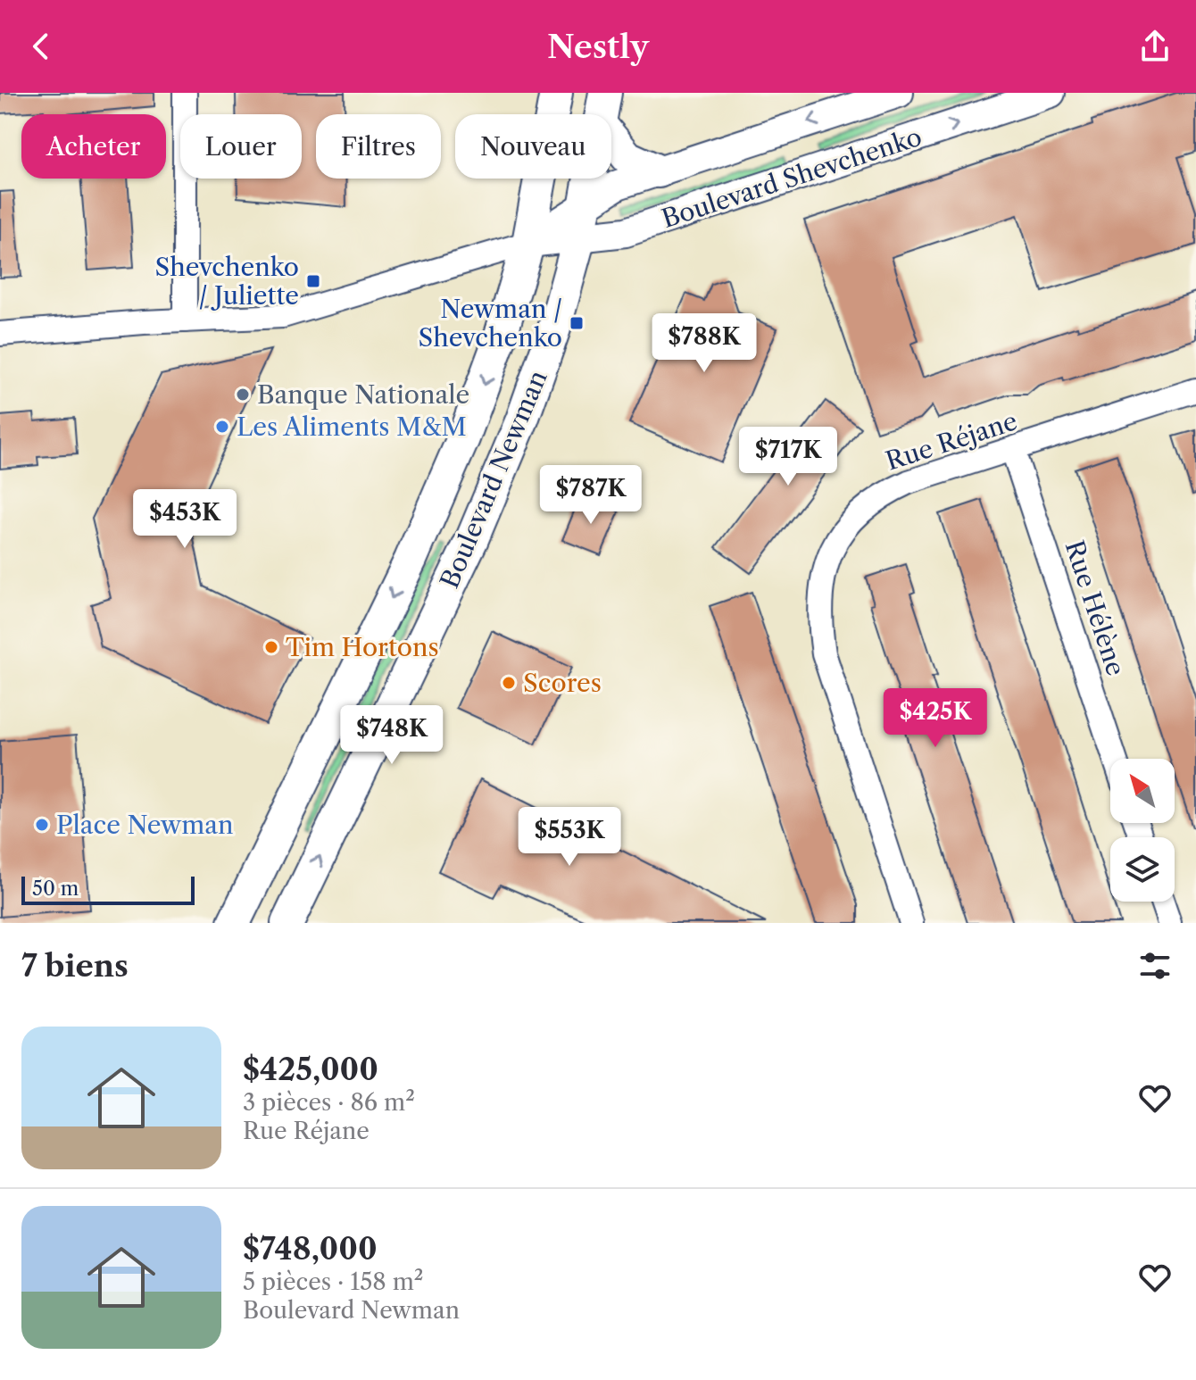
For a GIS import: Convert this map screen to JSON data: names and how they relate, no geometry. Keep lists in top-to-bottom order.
{
  "streets": {
    "main road": ["Boulevard Newman"],
    "street": ["Boulevard Shevchenko", "Rue Réjane", "Rue Hélène"]
  },
  "crossings": [
    ["Boulevard Shevchenko", "Boulevard Newman"],
    ["Rue Réjane", "Rue Hélène"]
  ],
  "places": {
    "transit": ["Shevchenko / Juliette", "Newman / Shevchenko"],
    "other": [
      "Banque Nationale",
      "Les Aliments M&M",
      "Tim Hortons",
      "Scores",
      "Place Newman"
    ]
  },
  "scale_bar": "50 m",
  "north": "top left",
  "page": {
    "header": "Nestly",
    "chip": [
      "Acheter",
      "Louer",
      "Filtres",
      "Nouveau"
    ],
    "price": [
      "$788K",
      "$717K",
      "$787K",
      "$453K",
      "$425K",
      "$748K",
      "$553K"
    ],
    "scale": "50 m",
    "heading": "7 biens",
    "list": [
      {
        "name": "$425,000",
        "note": "3 pièces · 86 m² · Rue Réjane"
      },
      {
        "name": "$748,000",
        "note": "5 pièces · 158 m² · Boulevard Newman"
      }
    ]
  }
}
